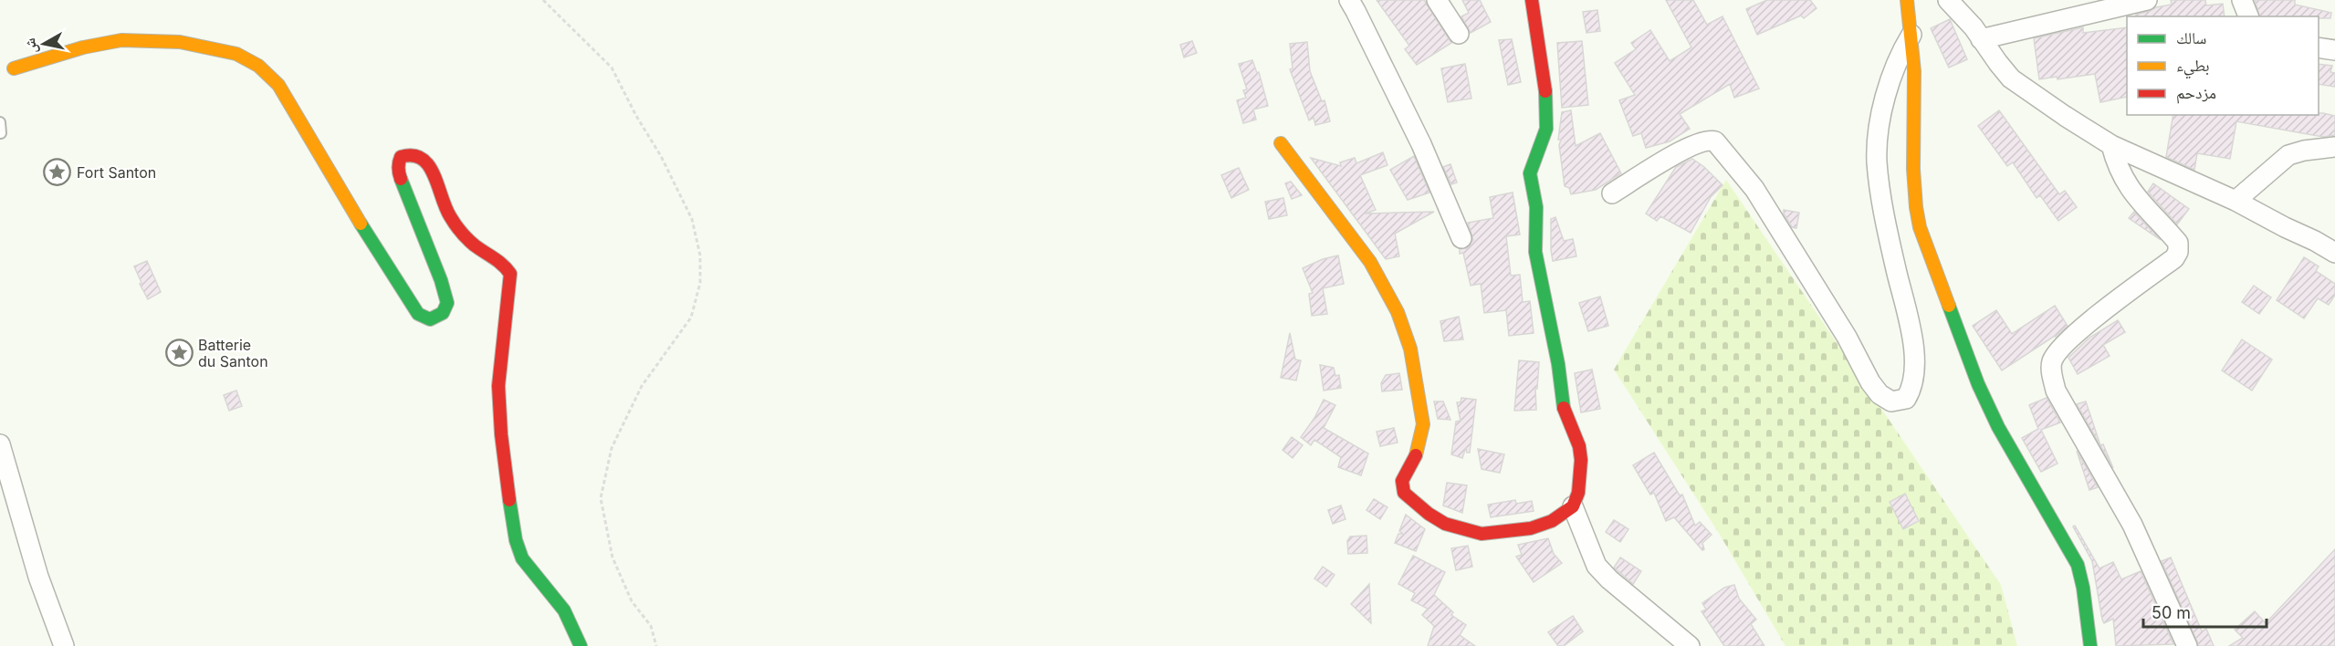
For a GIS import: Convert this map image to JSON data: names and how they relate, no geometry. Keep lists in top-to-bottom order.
{
  "places": {
    "place": ["Fort Santon", "Batterie du Santon"]
  },
  "legend": ["سالك", "بطيء", "مزدحم"],
  "scale_bar": "50 m",
  "north": "left"
}
